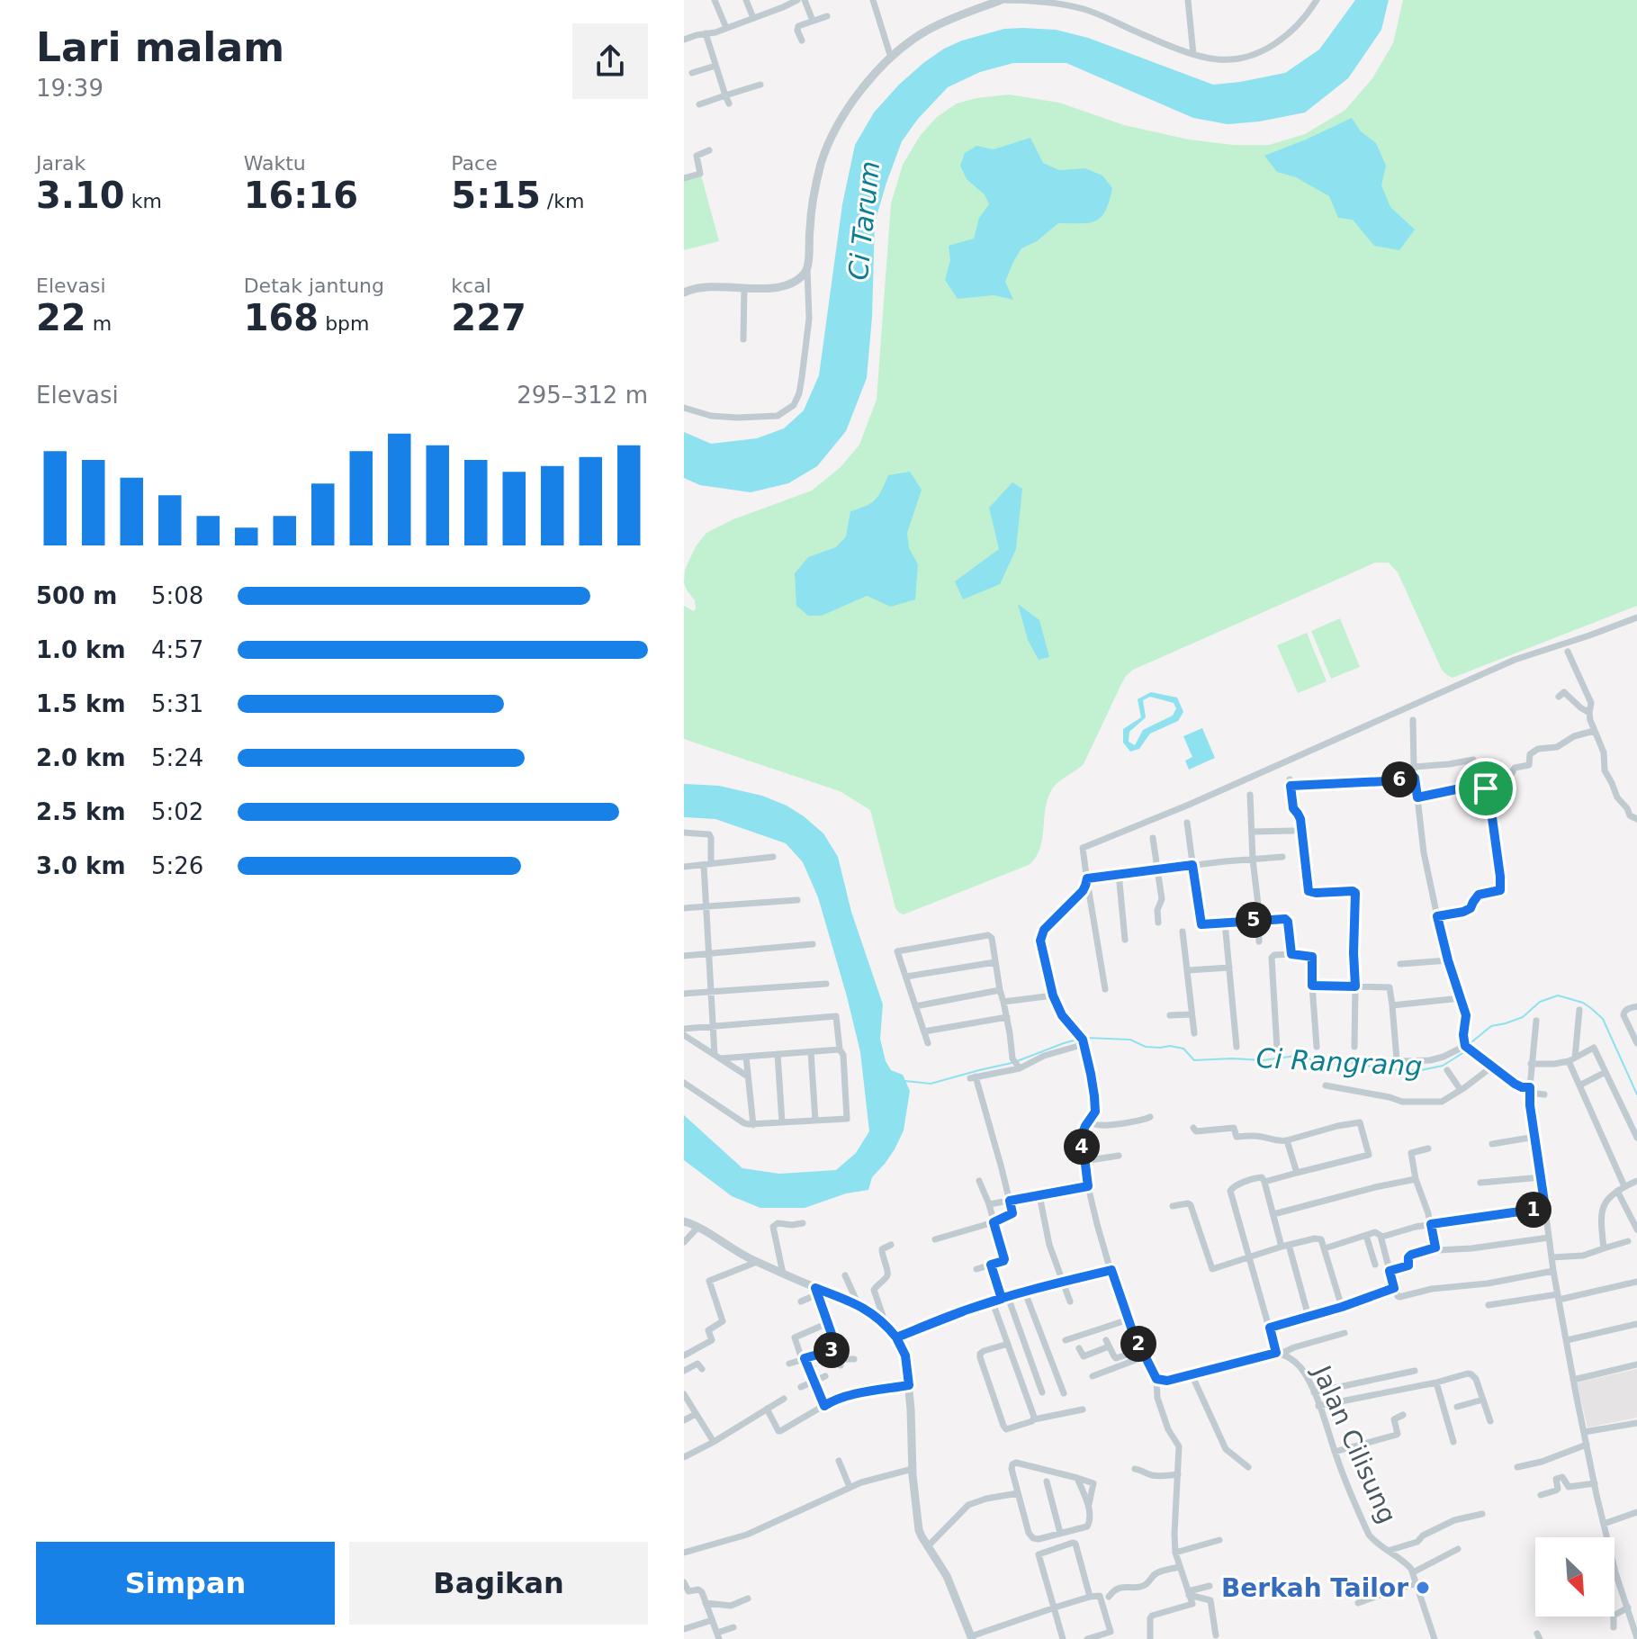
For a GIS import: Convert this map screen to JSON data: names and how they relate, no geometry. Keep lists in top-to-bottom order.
{
  "streets": {
    "street": ["Jalan Cilisung"]
  },
  "water": ["Ci Tarum", "Ci Rangrang"],
  "places": ["Berkah Tailor"],
  "north": "bottom right",
  "page": {
    "heading": ["Lari malam", "19:39"],
    "stats": [
      ["Jarak", "3.10 km"],
      ["Waktu", "16:16"],
      ["Pace", "5:15 /km"],
      ["Elevasi", "22 m"],
      ["Detak jantung", "168 bpm"],
      ["kcal", "227"]
    ],
    "chart": ["Elevasi", "295–312 m"],
    "list": [
      {
        "name": "500 m",
        "note": "5:08"
      },
      {
        "name": "1.0 km",
        "note": "4:57"
      },
      {
        "name": "1.5 km",
        "note": "5:31"
      },
      {
        "name": "2.0 km",
        "note": "5:24"
      },
      {
        "name": "2.5 km",
        "note": "5:02"
      },
      {
        "name": "3.0 km",
        "note": "5:26"
      }
    ],
    "pins": [
      "6",
      "5",
      "4",
      "1",
      "2",
      "3"
    ],
    "buttons": ["Simpan", "Bagikan"]
  }
}
